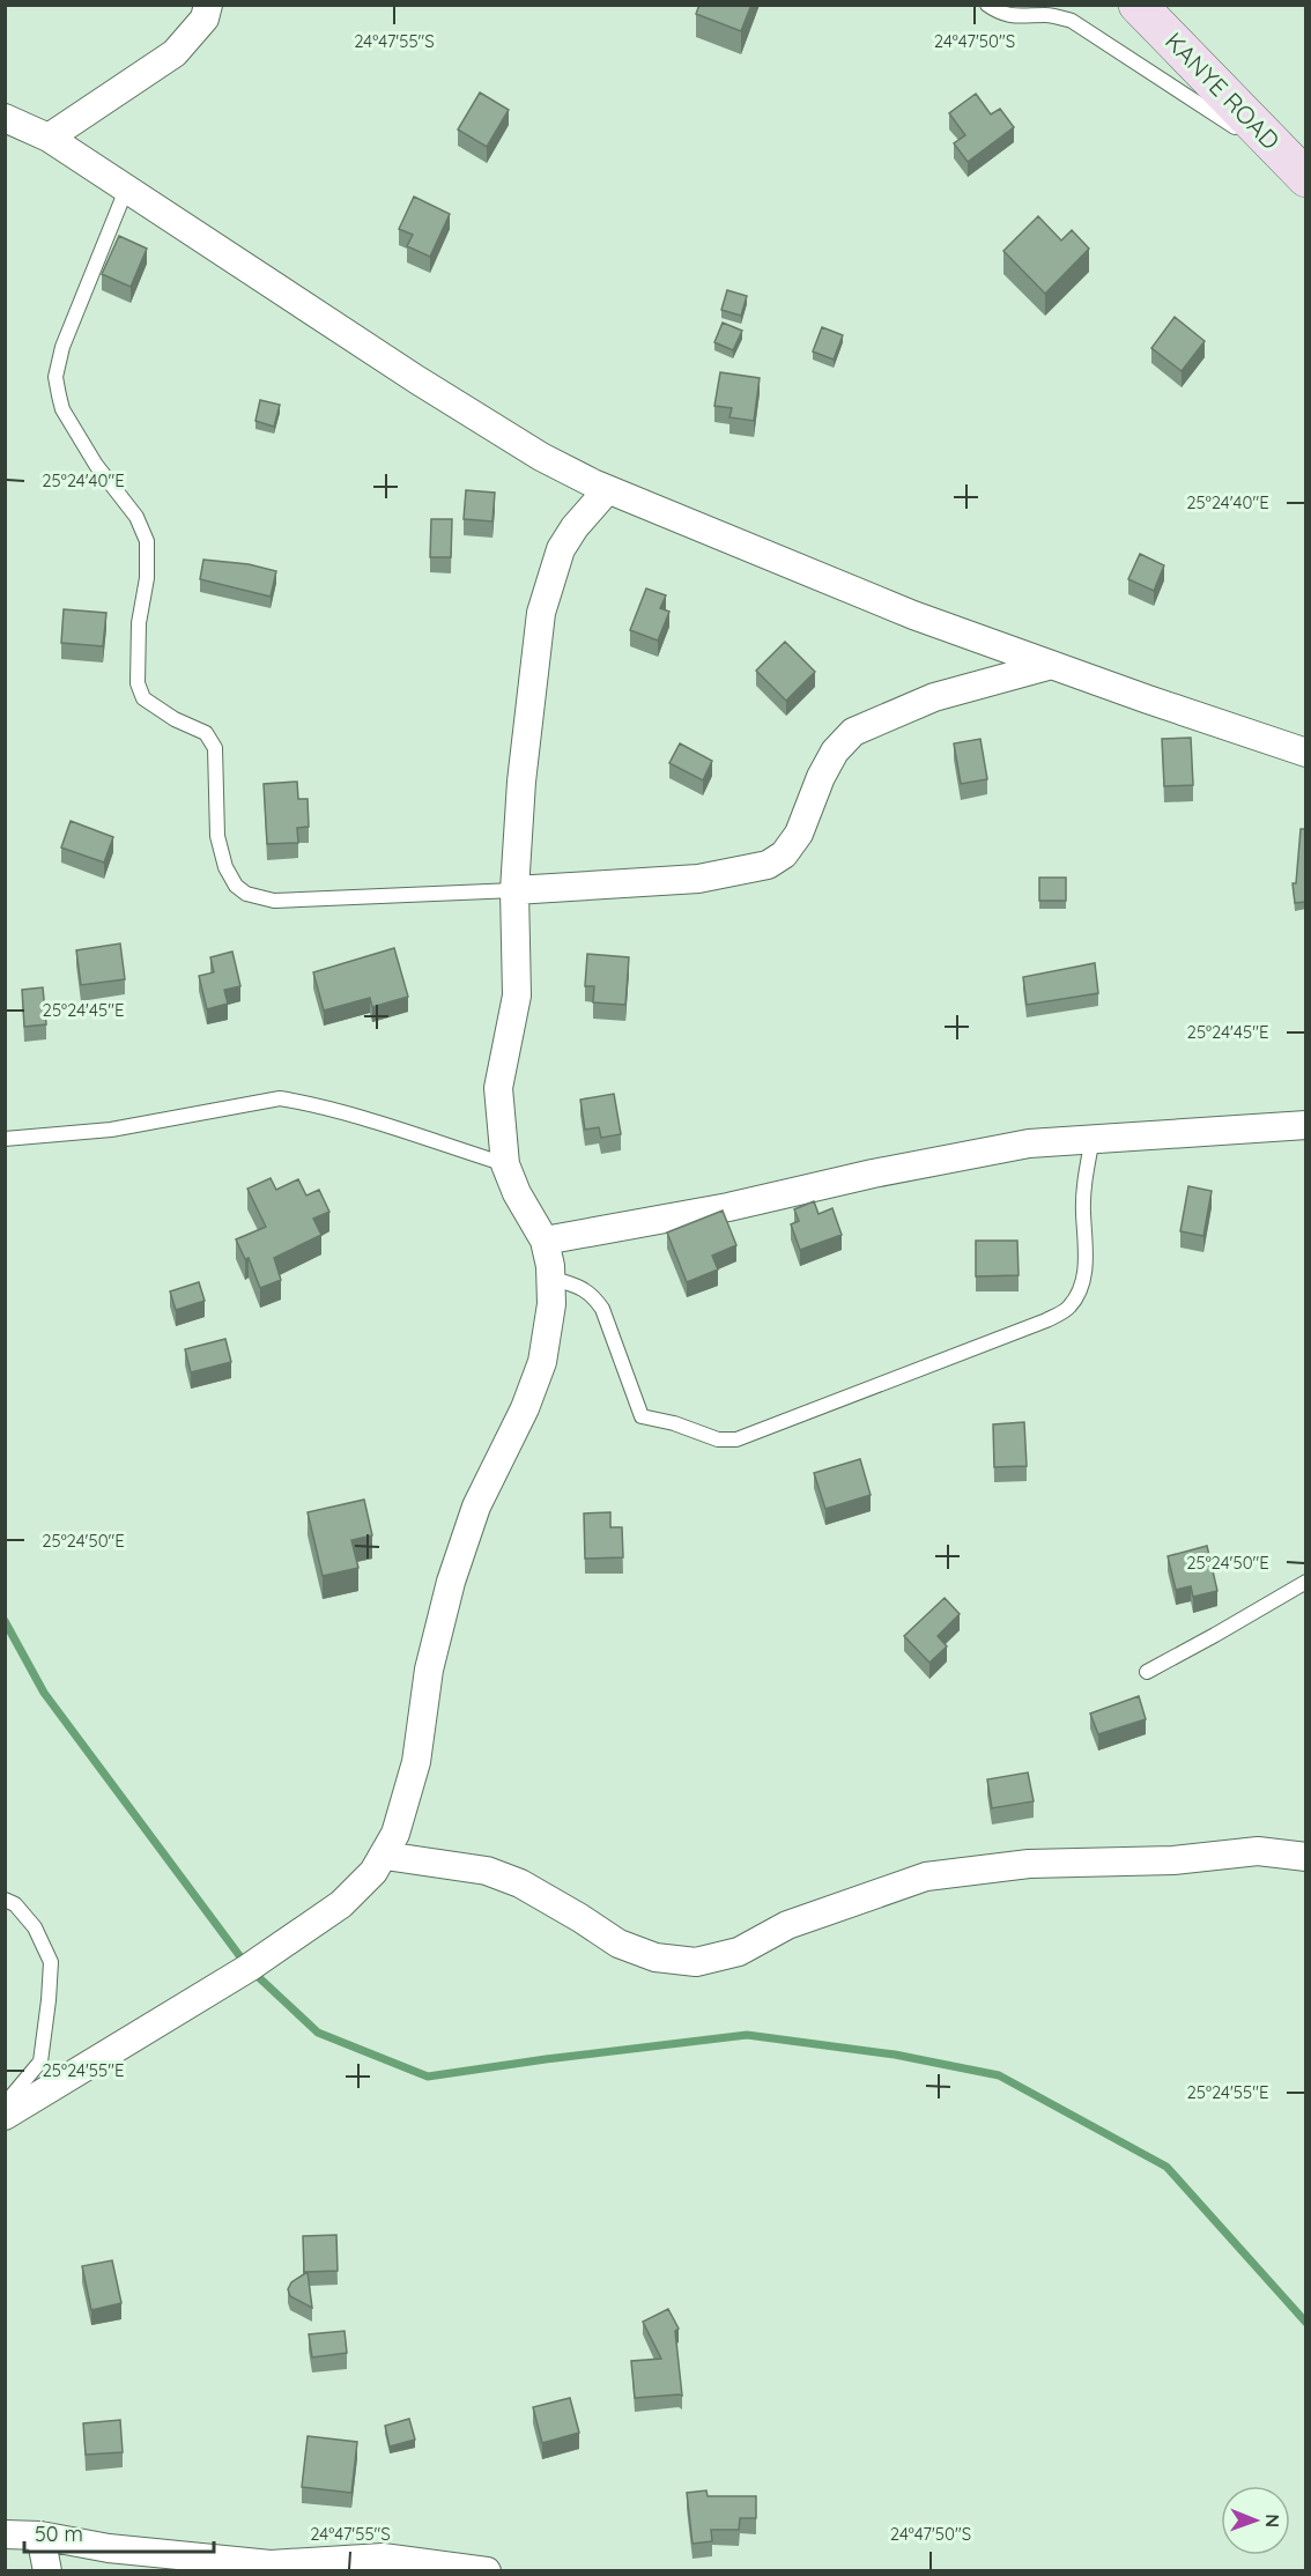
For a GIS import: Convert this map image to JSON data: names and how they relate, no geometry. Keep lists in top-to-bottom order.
{
  "streets": {
    "main road": ["KANYE ROAD"]
  },
  "scale_bar": "50 m",
  "north": "right",
  "coordinates": [
    "24°47'55\"S",
    "24°47'50\"S",
    "25°24'40\"E",
    "25°24'45\"E",
    "25°24'50\"E",
    "25°24'55\"E"
  ]
}
